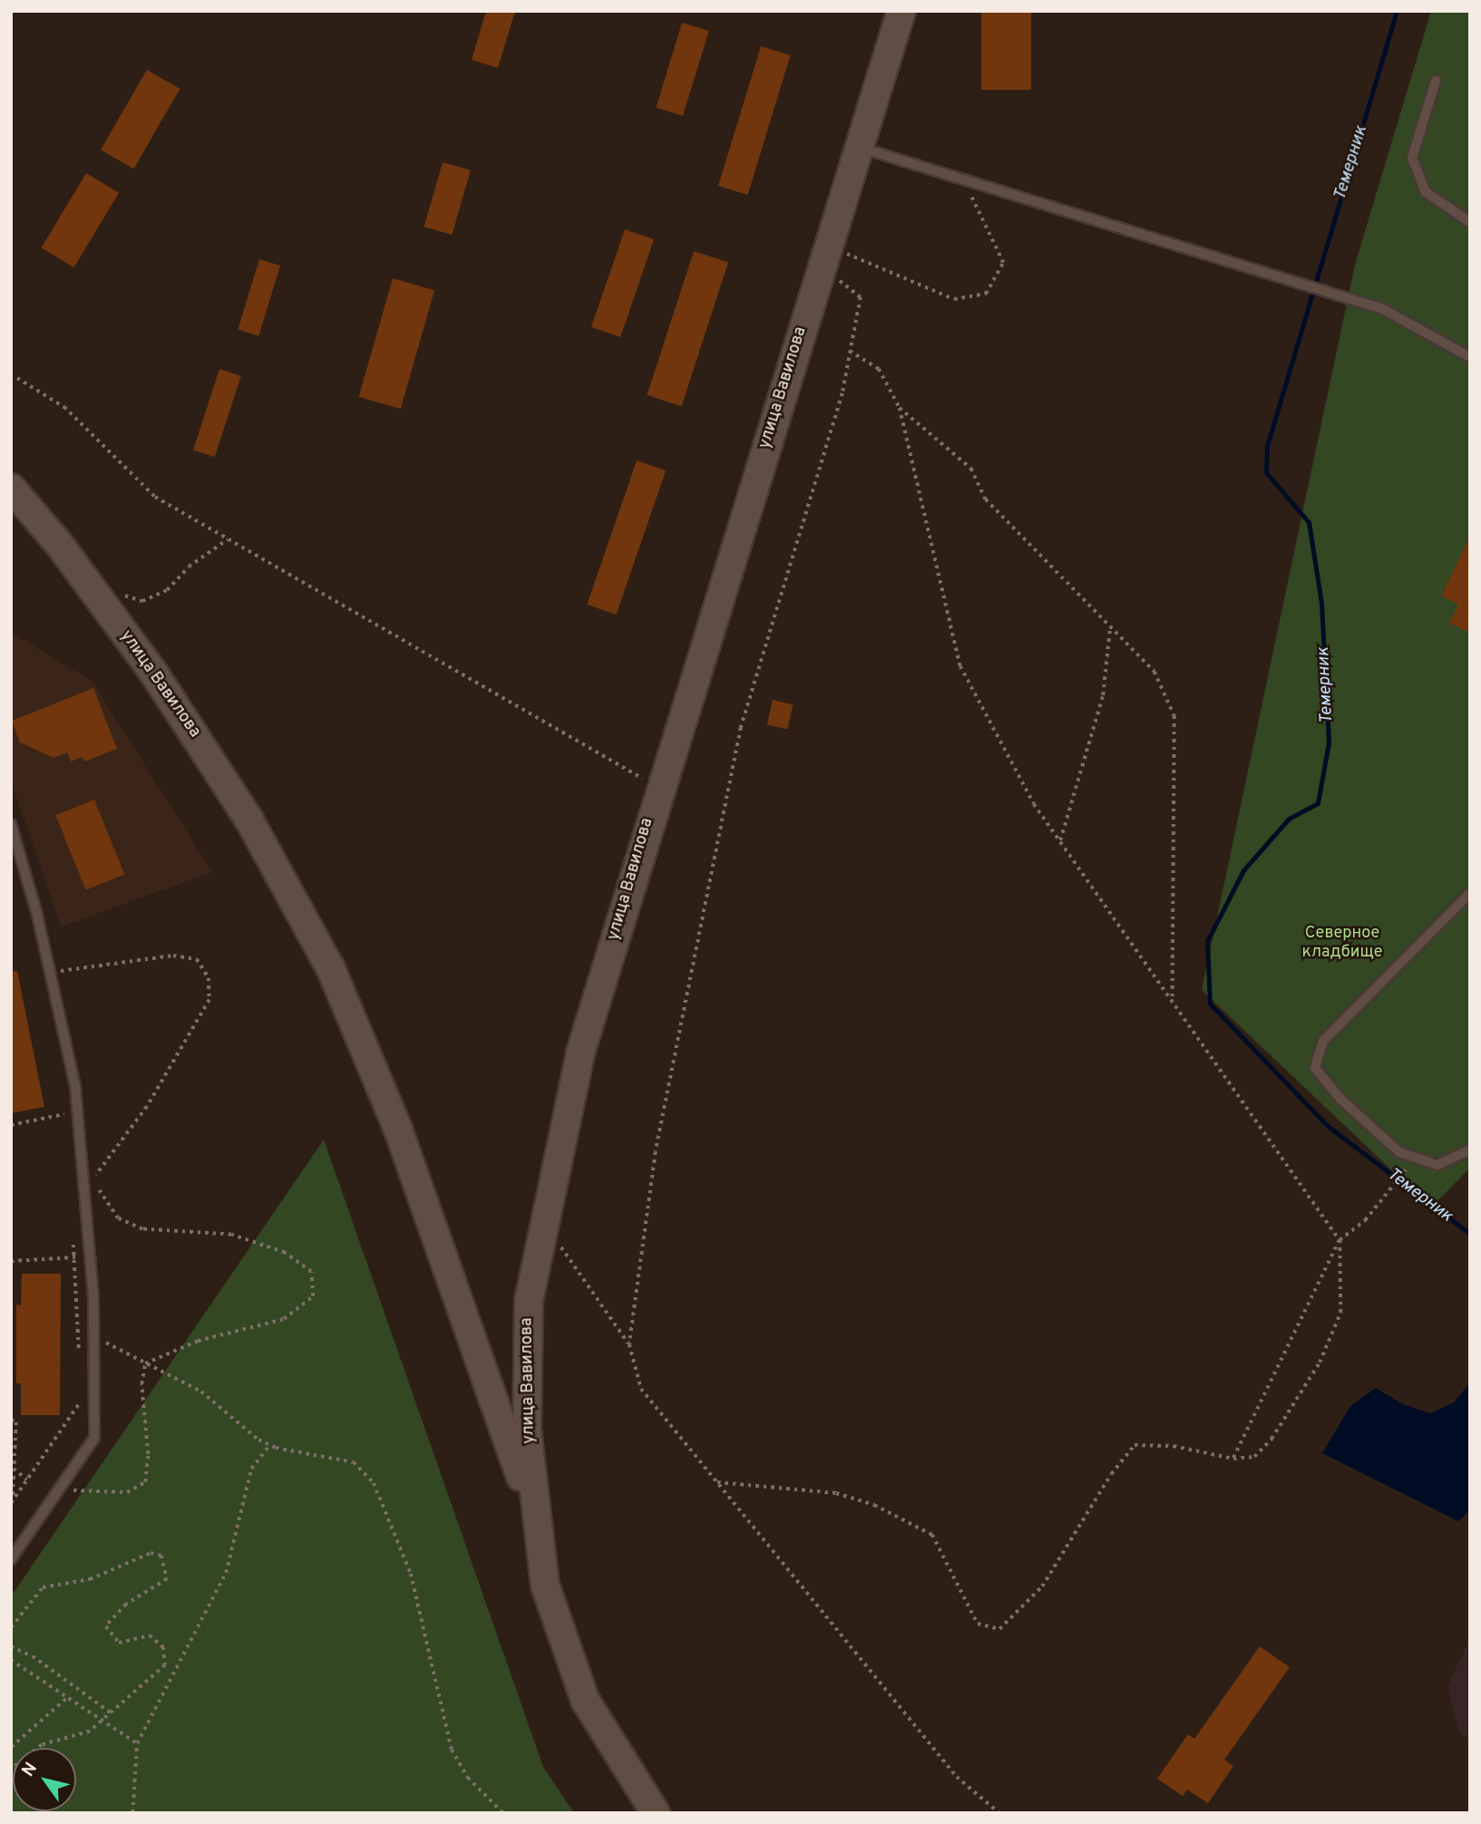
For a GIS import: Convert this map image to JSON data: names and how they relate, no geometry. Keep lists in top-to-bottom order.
{
  "streets": {
    "street": ["улица Вавилова"]
  },
  "water": ["Темерник"],
  "parks": ["Северное кладбище"],
  "north": "top left"
}
